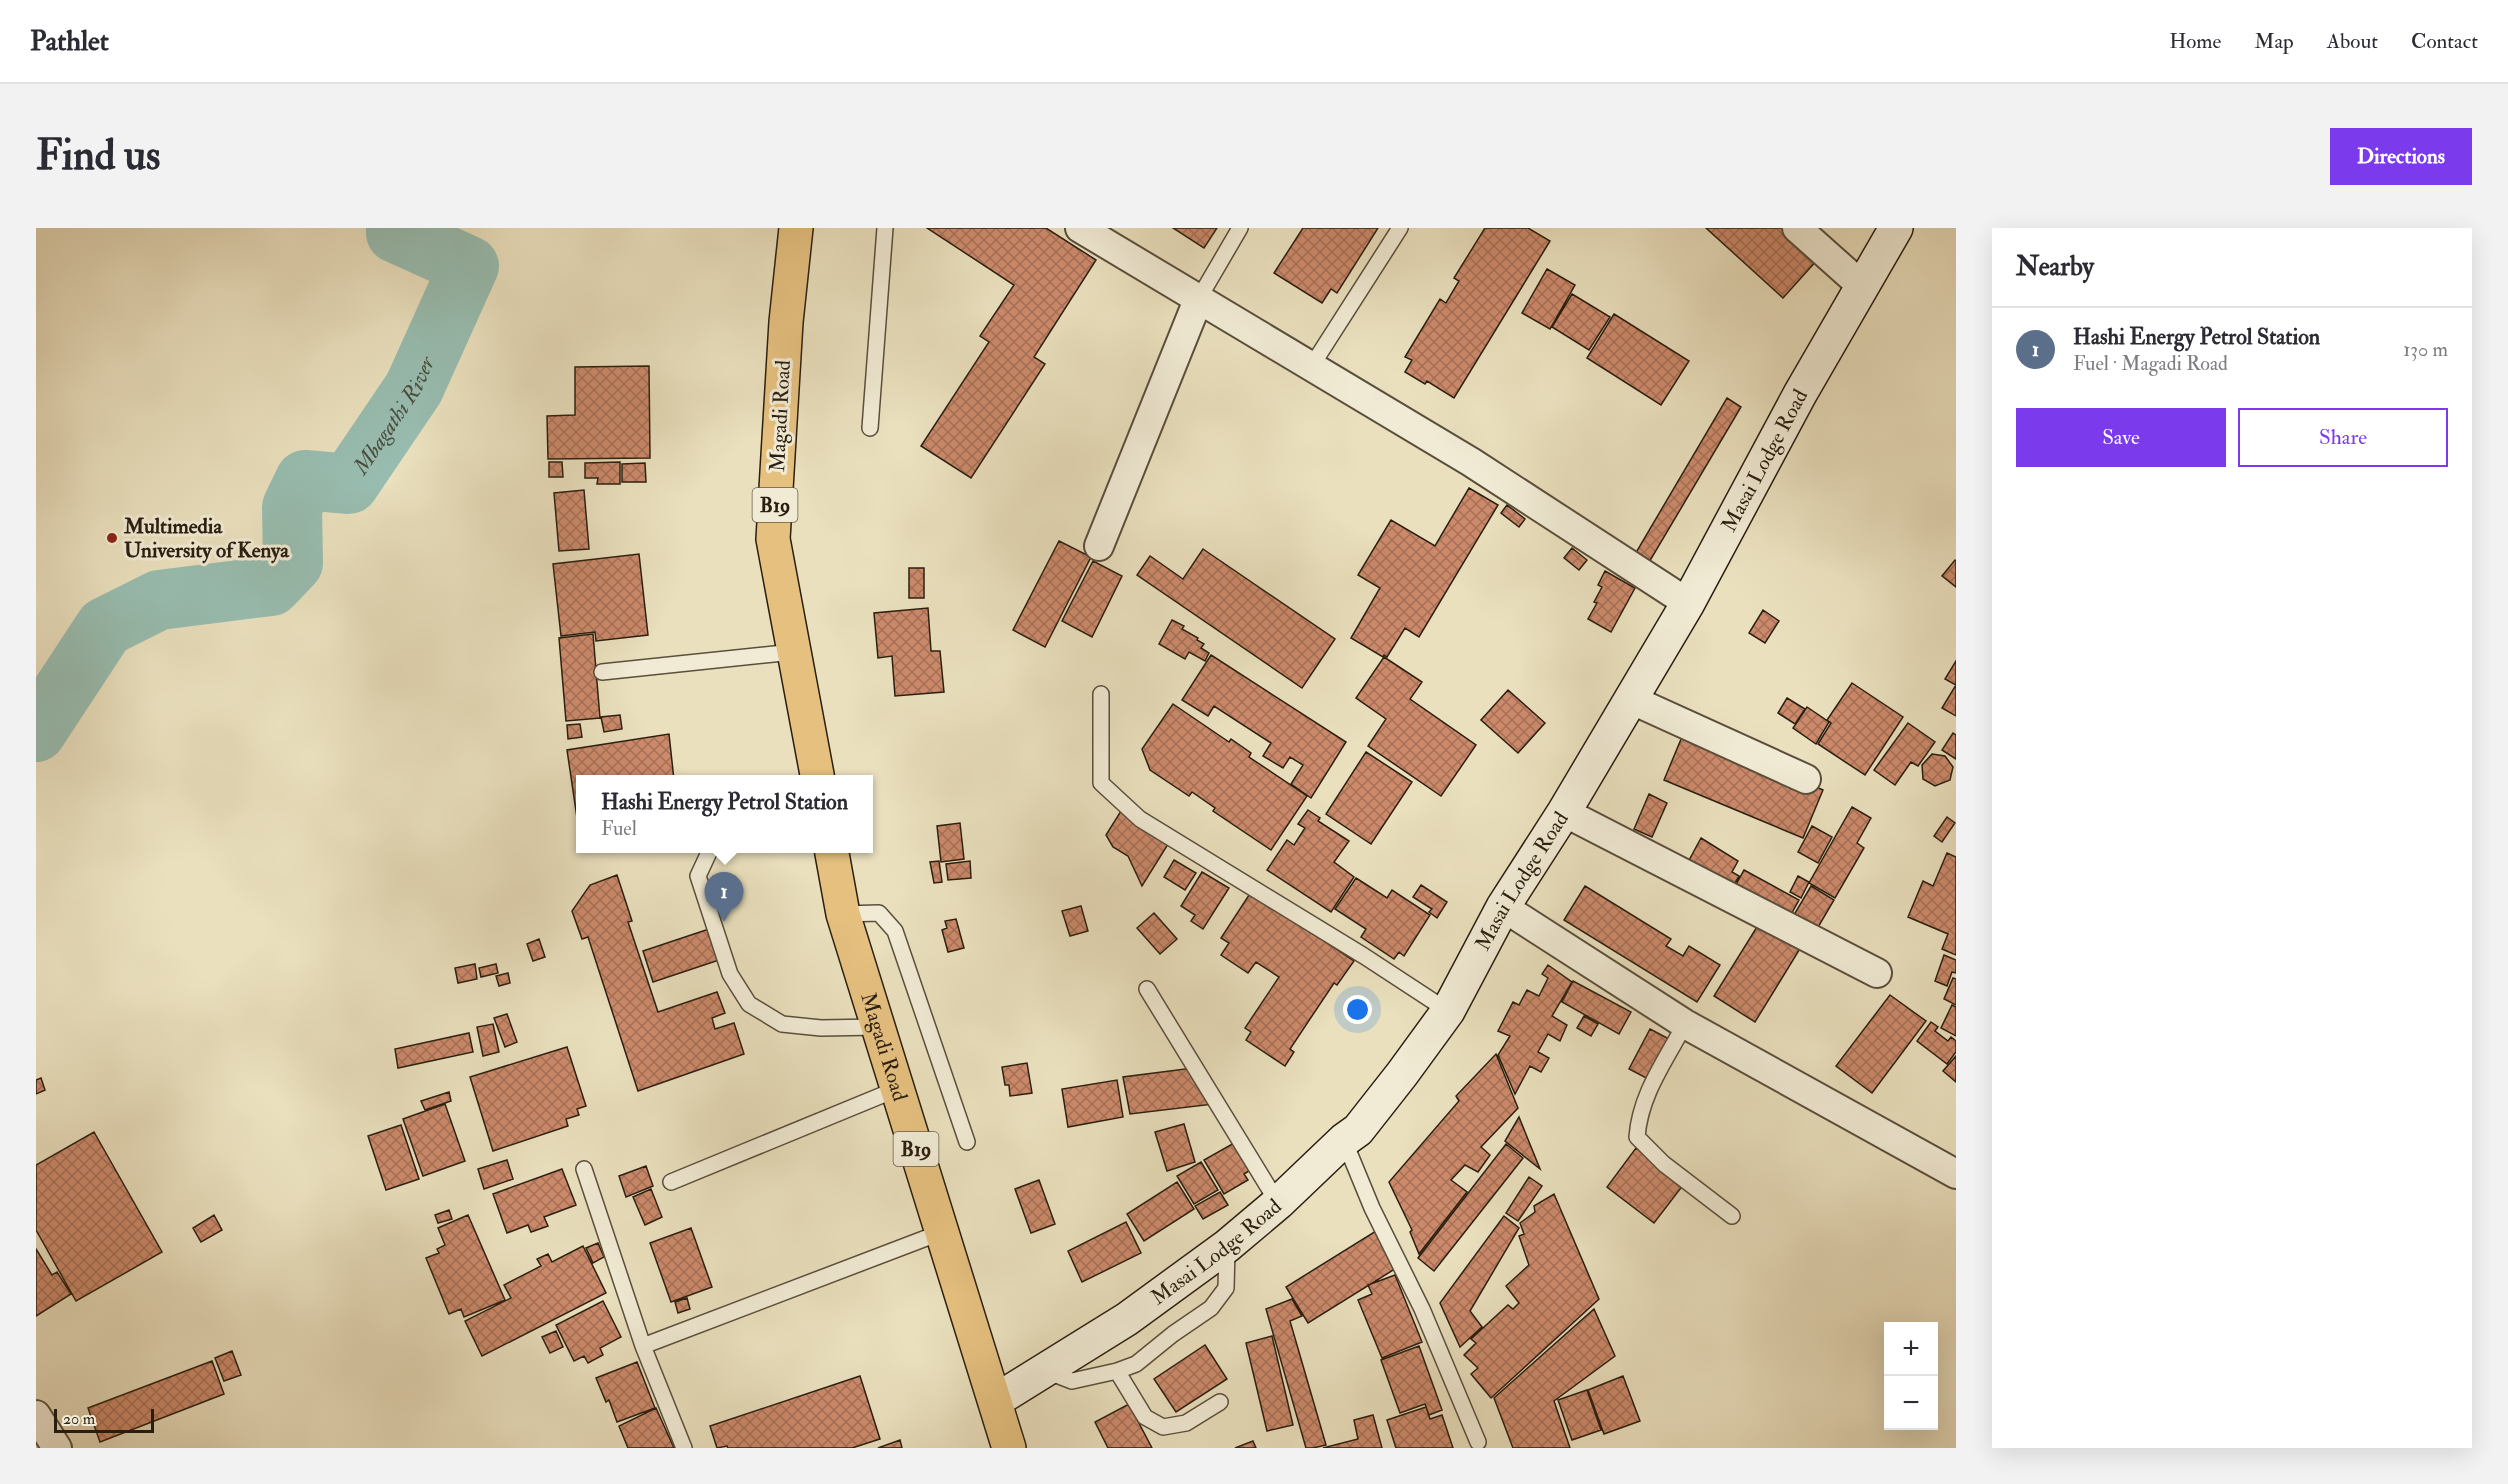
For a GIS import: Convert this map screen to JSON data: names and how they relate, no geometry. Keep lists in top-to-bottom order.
{
  "streets": {
    "highway": ["Magadi Road", "B19"],
    "street": ["Masai Lodge Road"]
  },
  "crossings": [
    ["Magadi Road", "Masai Lodge Road"]
  ],
  "water": ["Mbagathi River"],
  "places": ["Multimedia University of Kenya"],
  "scale_bar": "20 m",
  "page": {
    "header": "Pathlet",
    "nav": [
      "Home",
      "Map",
      "About",
      "Contact"
    ],
    "buttons": [
      "Directions",
      ["Save", "Share"]
    ],
    "title": "Find us",
    "heading": "Nearby",
    "list": [
      {
        "mark": "1",
        "name": "Hashi Energy Petrol Station",
        "note": "Fuel · Magadi Road",
        "value": "130 m"
      }
    ],
    "popup": ["Hashi Energy Petrol Station", "Fuel"],
    "pins": "1",
    "map_buttons": ["+", "−"],
    "scale": "20 m"
  }
}
